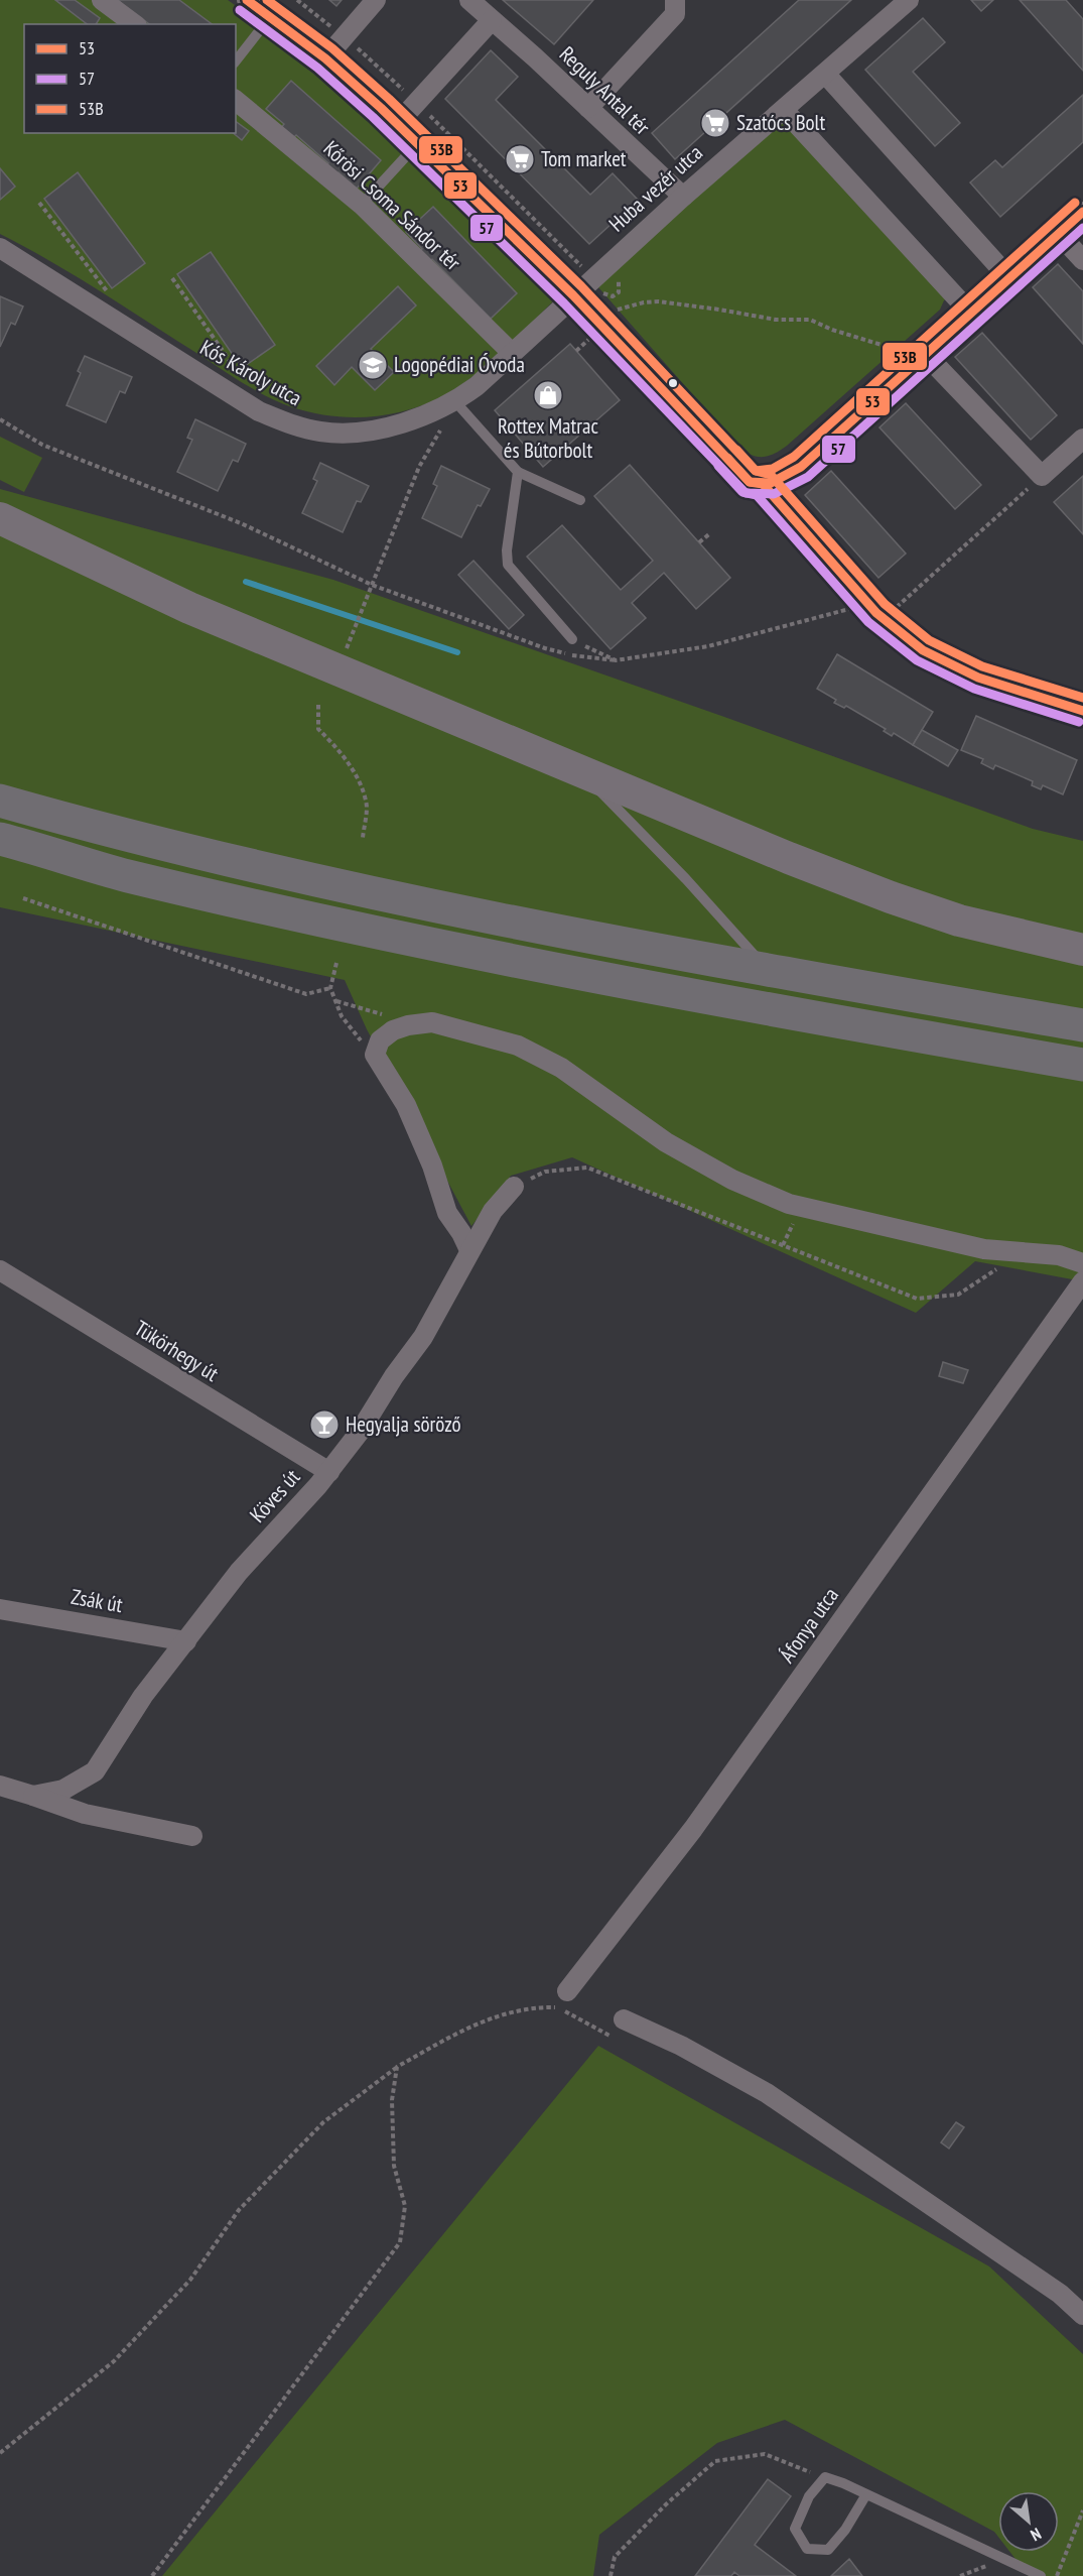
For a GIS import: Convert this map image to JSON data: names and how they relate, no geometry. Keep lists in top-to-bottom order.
{
  "streets": {
    "street": [
      "Reguly Antal tér",
      "Huba vezér utca",
      "Kőrösi Csoma Sándor tér",
      "Kós Károly utca",
      "Tükörhegy út",
      "Köves út",
      "Zsák út",
      "Áfonya utca"
    ]
  },
  "crossings": [
    ["Reguly Antal tér", "Huba vezér utca"],
    ["Huba vezér utca", "Kós Károly utca"],
    ["Kőrösi Csoma Sándor tér", "Kós Károly utca"],
    ["Tükörhegy út", "Köves út"],
    ["Köves út", "Zsák út"]
  ],
  "places": {
    "supermarket": ["Szatócs Bolt", "Tom market"],
    "school or university": ["Logopédiai Óvoda"],
    "shop": ["Rottex Matrac és Bútorbolt"],
    "bar": ["Hegyalja söröző"]
  },
  "lines": ["transit line 53", "transit line 53B", "transit line 57"],
  "legend": ["53", "57", "53B"],
  "north": "bottom right"
}
